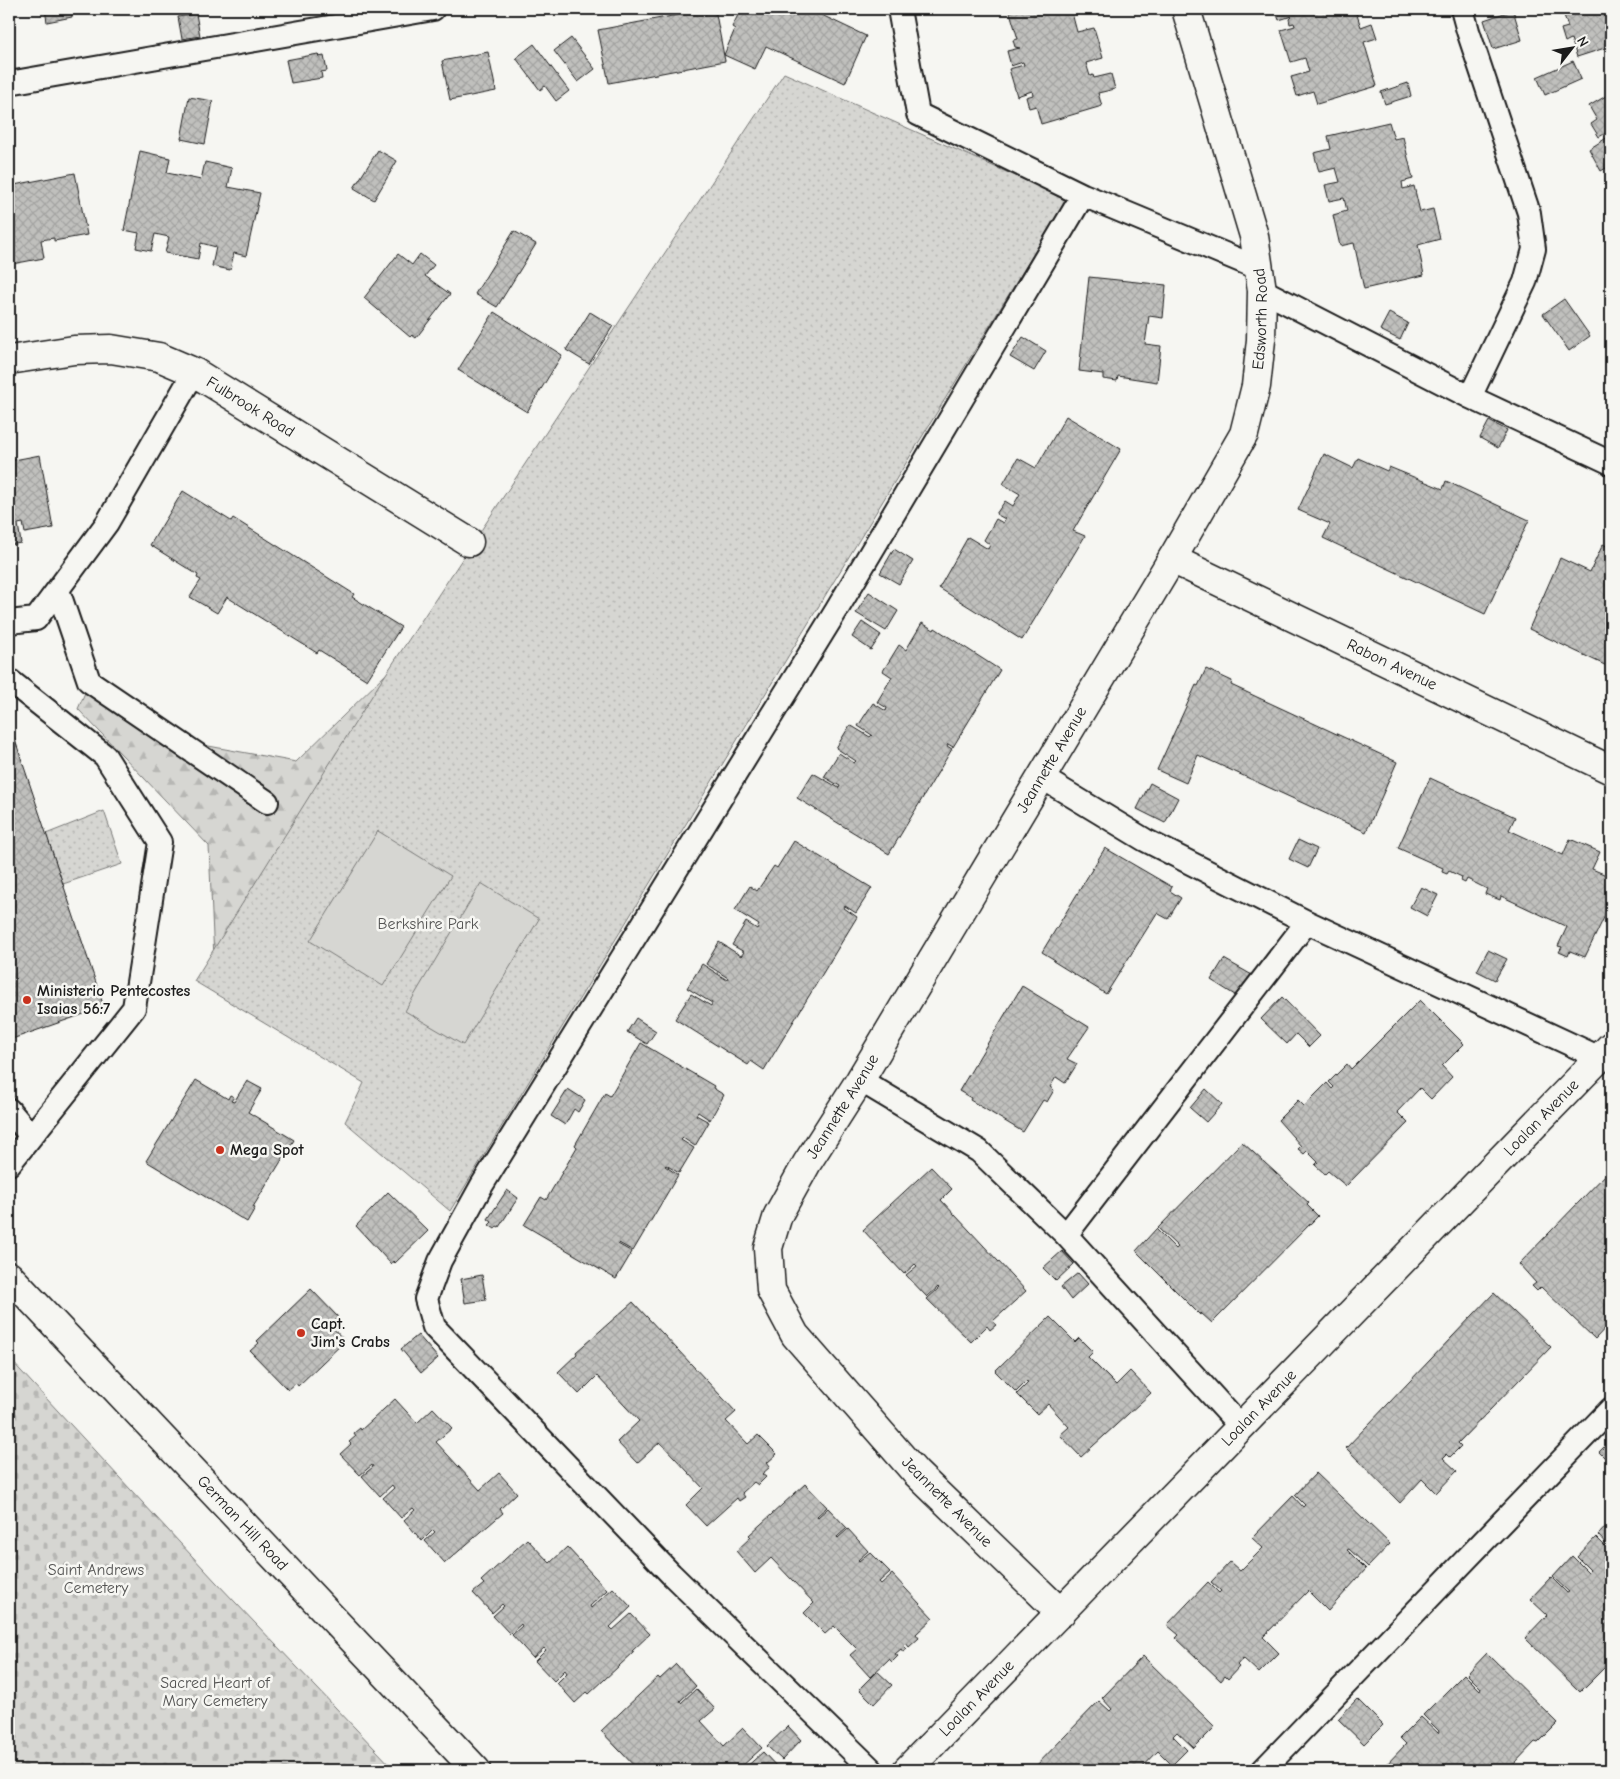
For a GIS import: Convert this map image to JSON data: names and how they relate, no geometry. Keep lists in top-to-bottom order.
{
  "streets": {
    "street": [
      "Edsworth Road",
      "Fulbrook Road",
      "Rabon Avenue",
      "Jeannette Avenue",
      "Loalan Avenue",
      "German Hill Road"
    ]
  },
  "crossings": [
    ["Edsworth Road", "Rabon Avenue"],
    ["Edsworth Road", "Jeannette Avenue"],
    ["Rabon Avenue", "Jeannette Avenue"],
    ["Jeannette Avenue", "Loalan Avenue"]
  ],
  "parks": ["Berkshire Park", "Saint Andrews Cemetery", "Sacred Heart of Mary Cemetery"],
  "places": ["Ministerio Pentecostes Isaias 56:7", "Mega Spot", "Capt. Jim's Crabs"],
  "north": "top right"
}
